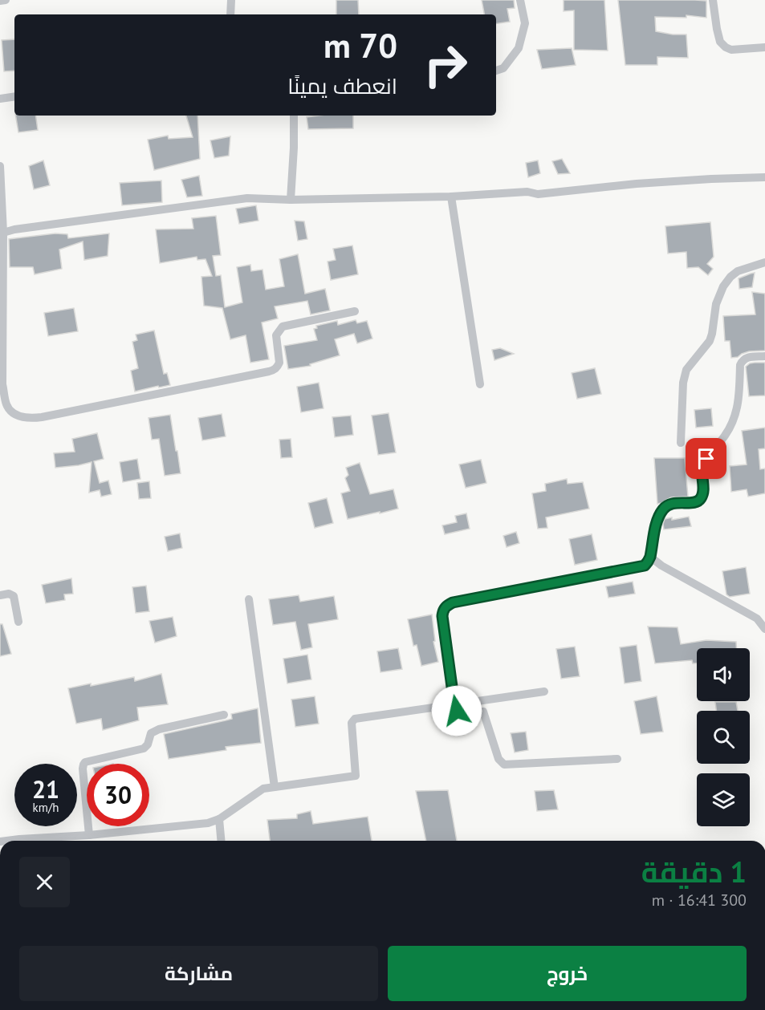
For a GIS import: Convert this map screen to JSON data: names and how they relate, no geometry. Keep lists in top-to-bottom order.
{
  "page": {
    "turn": ["70 m", "انعطف يمينًا"],
    "speed": "21 km/h",
    "limit": "30",
    "heading": ["1 دقيقة", "300 m · 16:41"],
    "buttons": ["خروج", "مشاركة"]
  }
}
